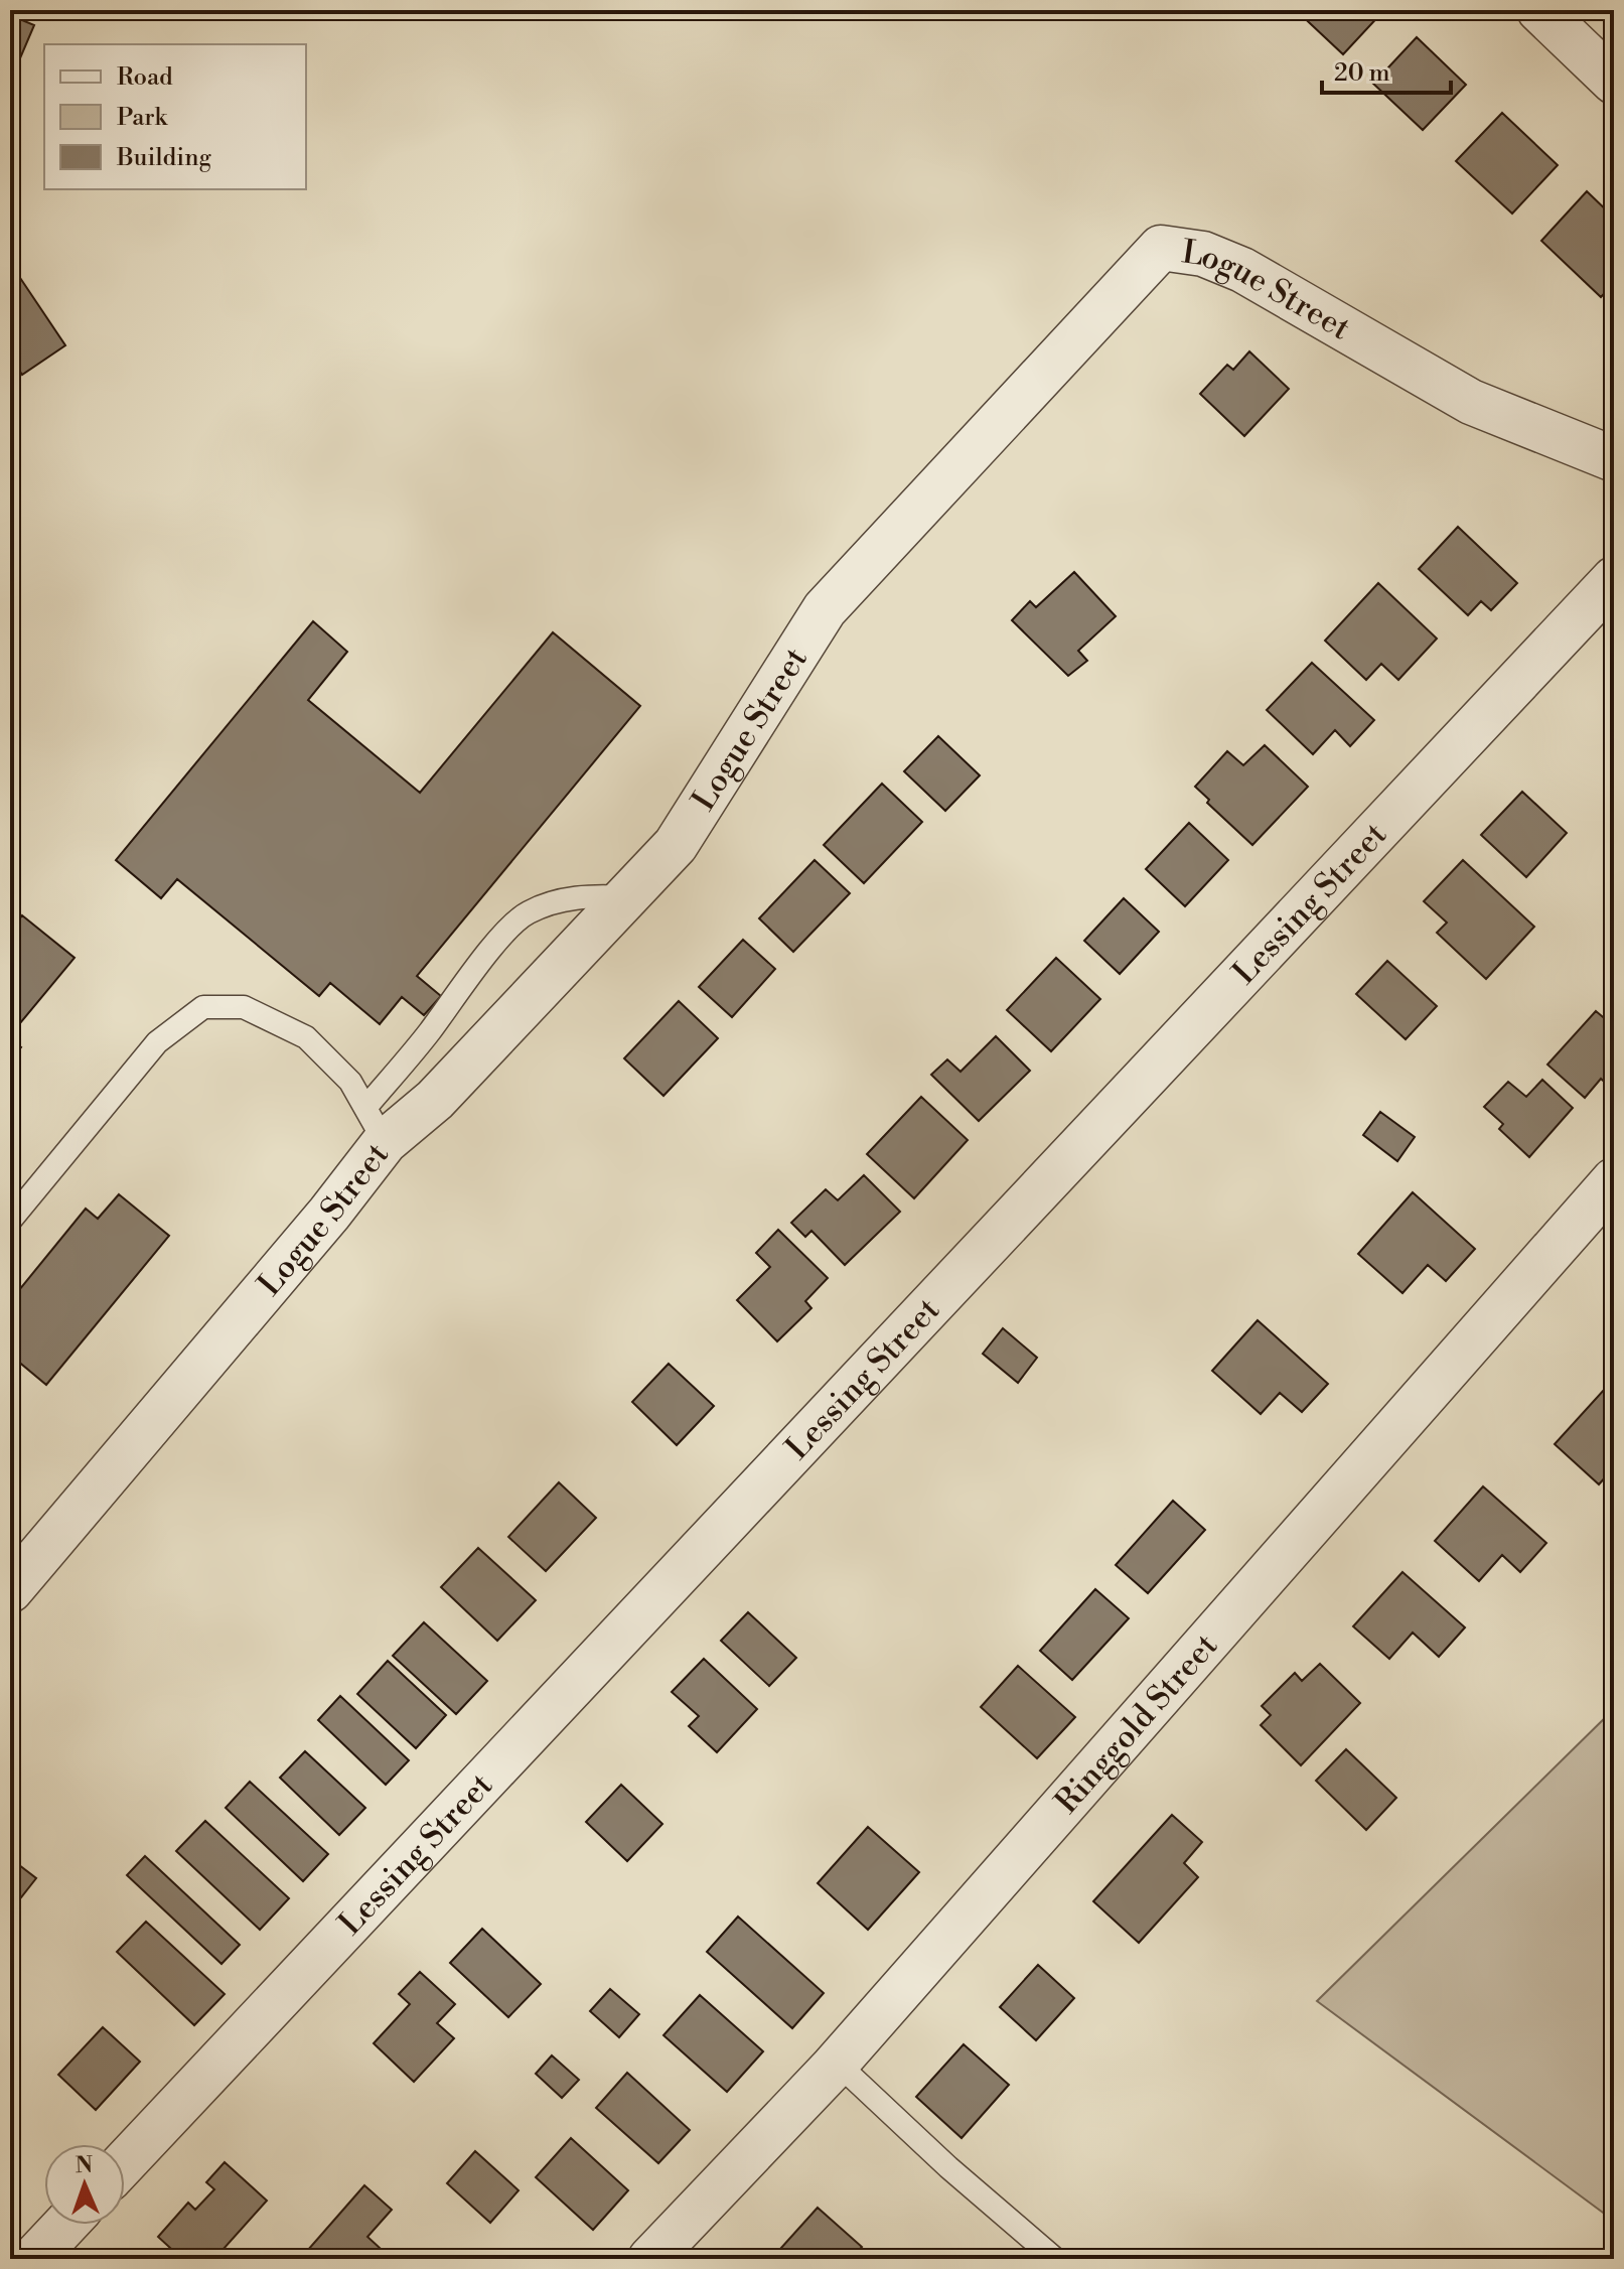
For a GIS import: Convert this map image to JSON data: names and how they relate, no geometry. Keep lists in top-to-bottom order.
{
  "streets": {
    "street": ["Logue Street", "Lessing Street", "Ringgold Street"]
  },
  "legend": ["Road", "Park", "Building"],
  "scale_bar": "20 m",
  "north": "top"
}
